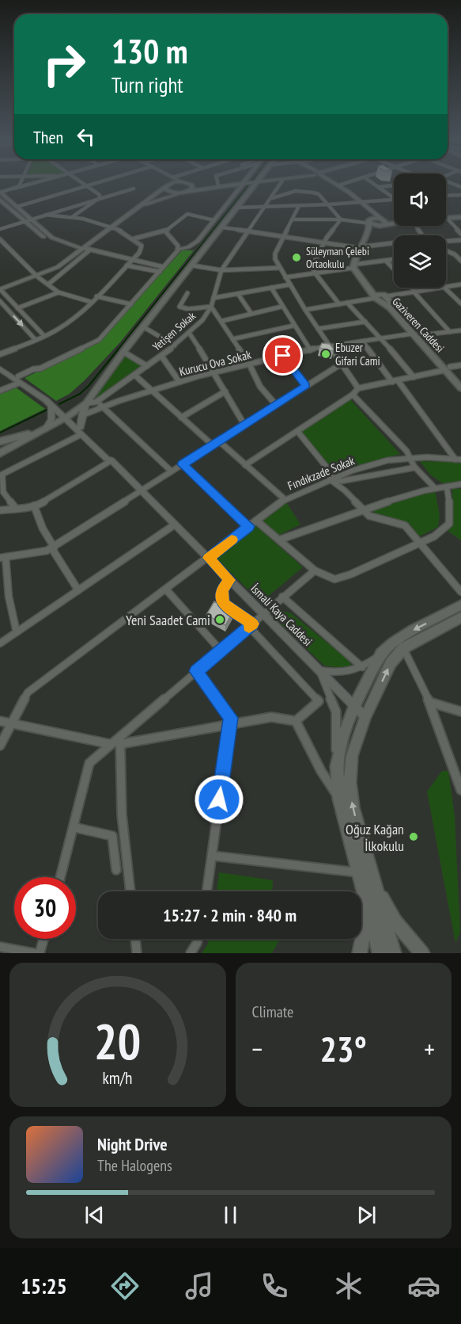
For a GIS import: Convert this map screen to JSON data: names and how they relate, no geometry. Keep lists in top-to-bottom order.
{
  "streets": {
    "main road": ["Gaziveren Caddesi"],
    "street": [
      "Yetişen Sokak",
      "Kurucu Ova Sokak",
      "Fındıkzade Sokak",
      "İsmali Kaya Caddesi"
    ]
  },
  "crossings": [
    ["Gaziveren Caddesi", "Kurucu Ova Sokak"],
    ["Fındıkzade Sokak", "İsmali Kaya Caddesi"]
  ],
  "places": [
    "Süleyman Çelebi Ortaokulu",
    "Ebuzer Gifari Cami",
    "Yeni Saadet Cami",
    "Oğuz Kağan İlkokulu"
  ],
  "page": {
    "turn": ["130 m", "Turn right"],
    "then": "Then",
    "limit": "30",
    "trip": "15:27 · 2 min · 840 m",
    "tile": "Climate",
    "heat": ["−", "23°", "+"],
    "song": ["Night Drive", "The Halogens"],
    "tabs": "15:25",
    "gauge": ["20", "km/h"]
  }
}
